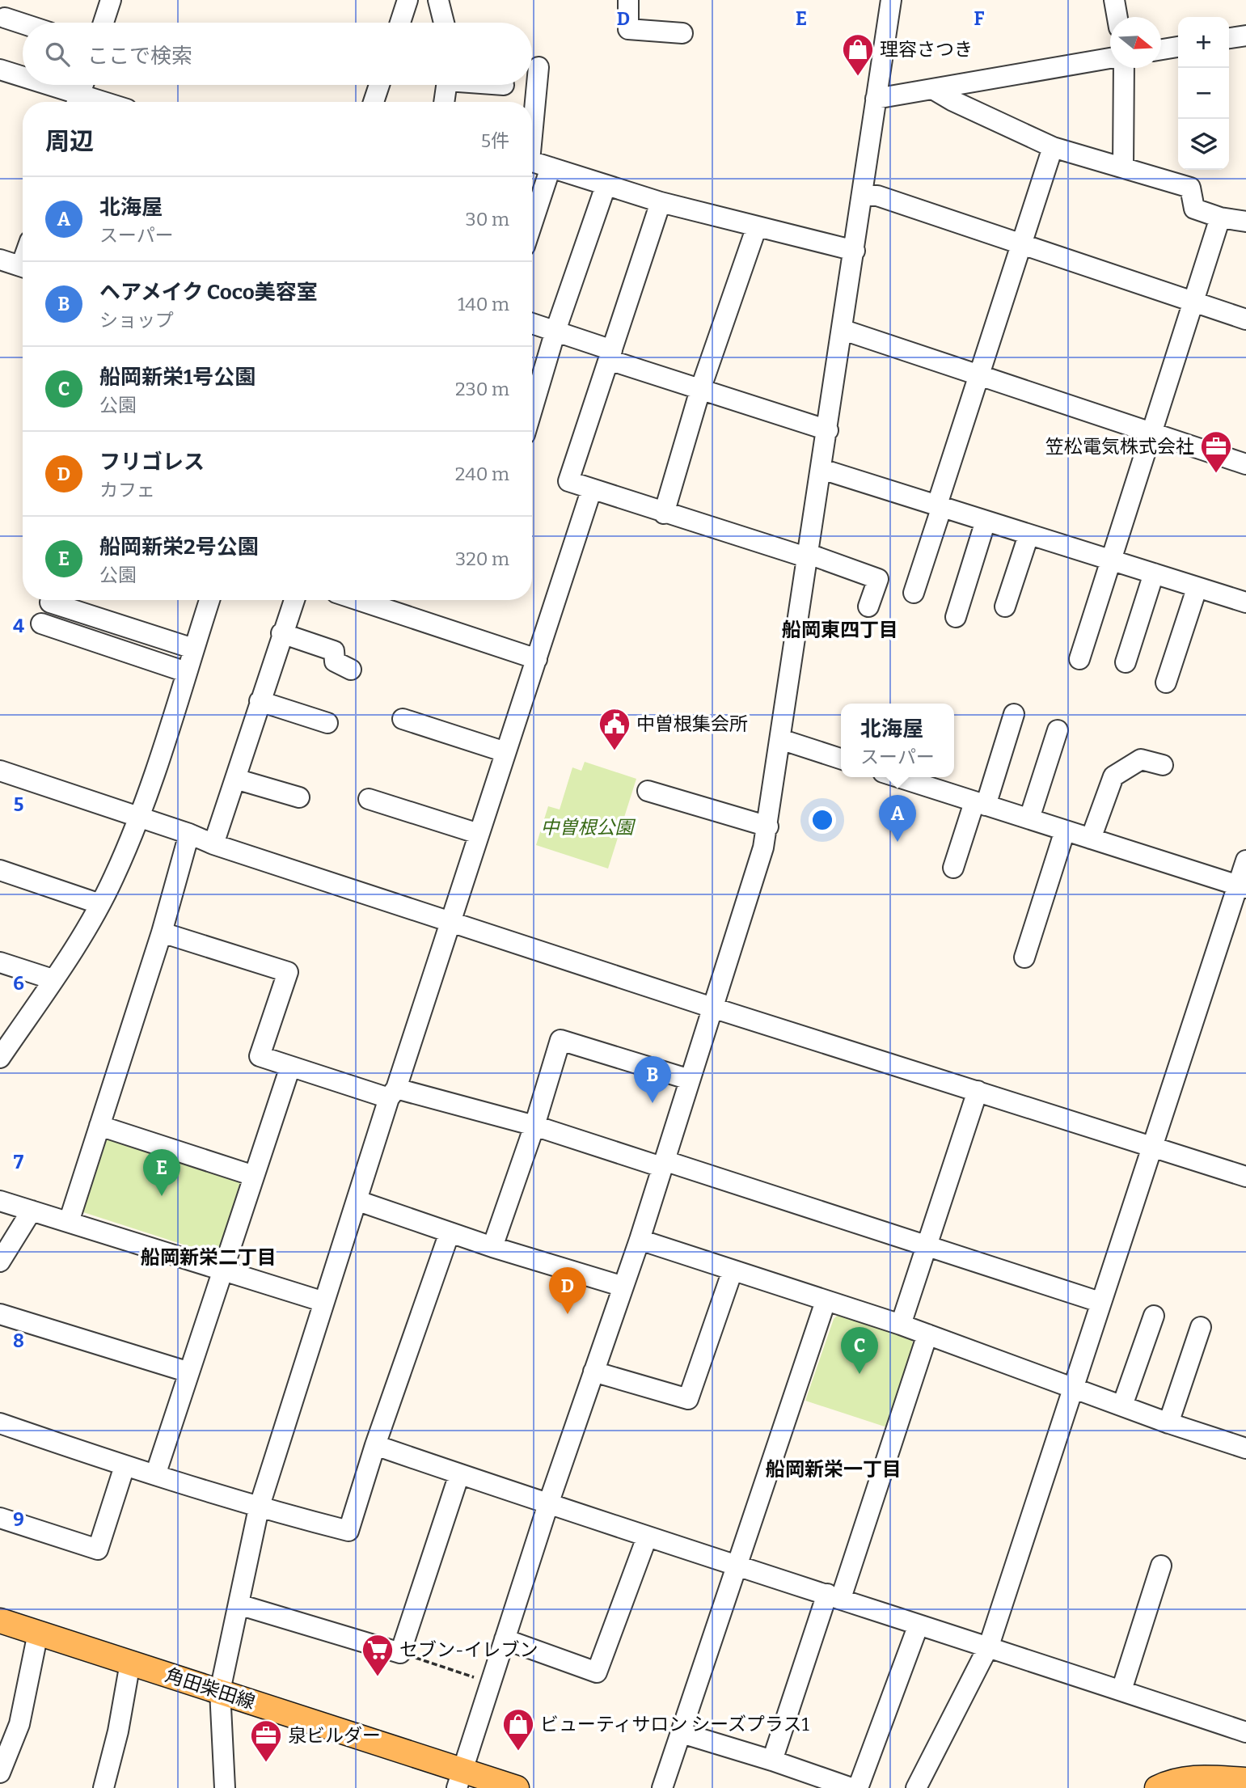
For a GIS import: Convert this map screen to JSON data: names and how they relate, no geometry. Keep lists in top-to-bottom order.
{
  "streets": {
    "main road": ["角田柴田線"]
  },
  "districts": ["船岡東四丁目", "船岡新栄二丁目", "船岡新栄一丁目"],
  "parks": ["中曽根公園"],
  "places": {
    "shop": ["理容さつき", "ビューティサロン シーズプラス1"],
    "office": ["笠松電気株式会社", "泉ビルダー"],
    "public building": ["中曽根集会所"],
    "supermarket": ["セブン-イレブン"]
  },
  "north": "right",
  "page": {
    "map_buttons": ["+", "−"],
    "search": "ここで検索",
    "heading": ["周辺", "5件"],
    "list": [
      {
        "mark": "A",
        "name": "北海屋",
        "note": "スーパー",
        "value": "30 m"
      },
      {
        "mark": "B",
        "name": "ヘアメイク Coco美容室",
        "note": "ショップ",
        "value": "140 m"
      },
      {
        "mark": "C",
        "name": "船岡新栄1号公園",
        "note": "公園",
        "value": "230 m"
      },
      {
        "mark": "D",
        "name": "フリゴレス",
        "note": "カフェ",
        "value": "240 m"
      },
      {
        "mark": "E",
        "name": "船岡新栄2号公園",
        "note": "公園",
        "value": "320 m"
      }
    ],
    "popup": ["北海屋", "スーパー"],
    "pins": [
      "A",
      "B",
      "E",
      "D",
      "C"
    ]
  },
  "grid": {
    "columns": ["D", "E", "F"],
    "rows": [
      "4",
      "5",
      "6",
      "7",
      "8",
      "9"
    ]
  }
}
